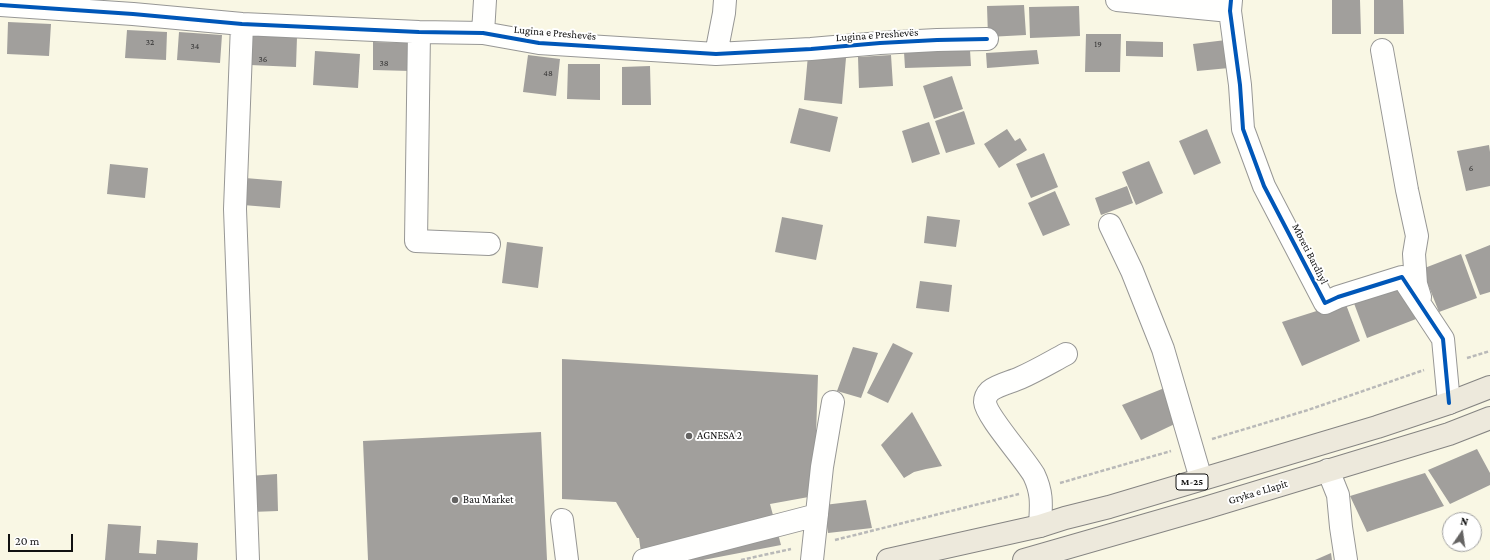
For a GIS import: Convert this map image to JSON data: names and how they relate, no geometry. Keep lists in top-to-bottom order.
{
  "streets": {
    "main road": ["M-25", "Gryka e Llapit"],
    "street": ["Lugina e Preshevës", "Mbreti Bardhyl"]
  },
  "crossings": [
    ["Mbreti Bardhyl", "M-25"]
  ],
  "places": ["AGNESA 2", "Bau Market"],
  "house_numbers": [
    "32",
    "19",
    "34",
    "36",
    "38",
    "48",
    "6"
  ],
  "scale_bar": "20 m",
  "north": "top"
}
